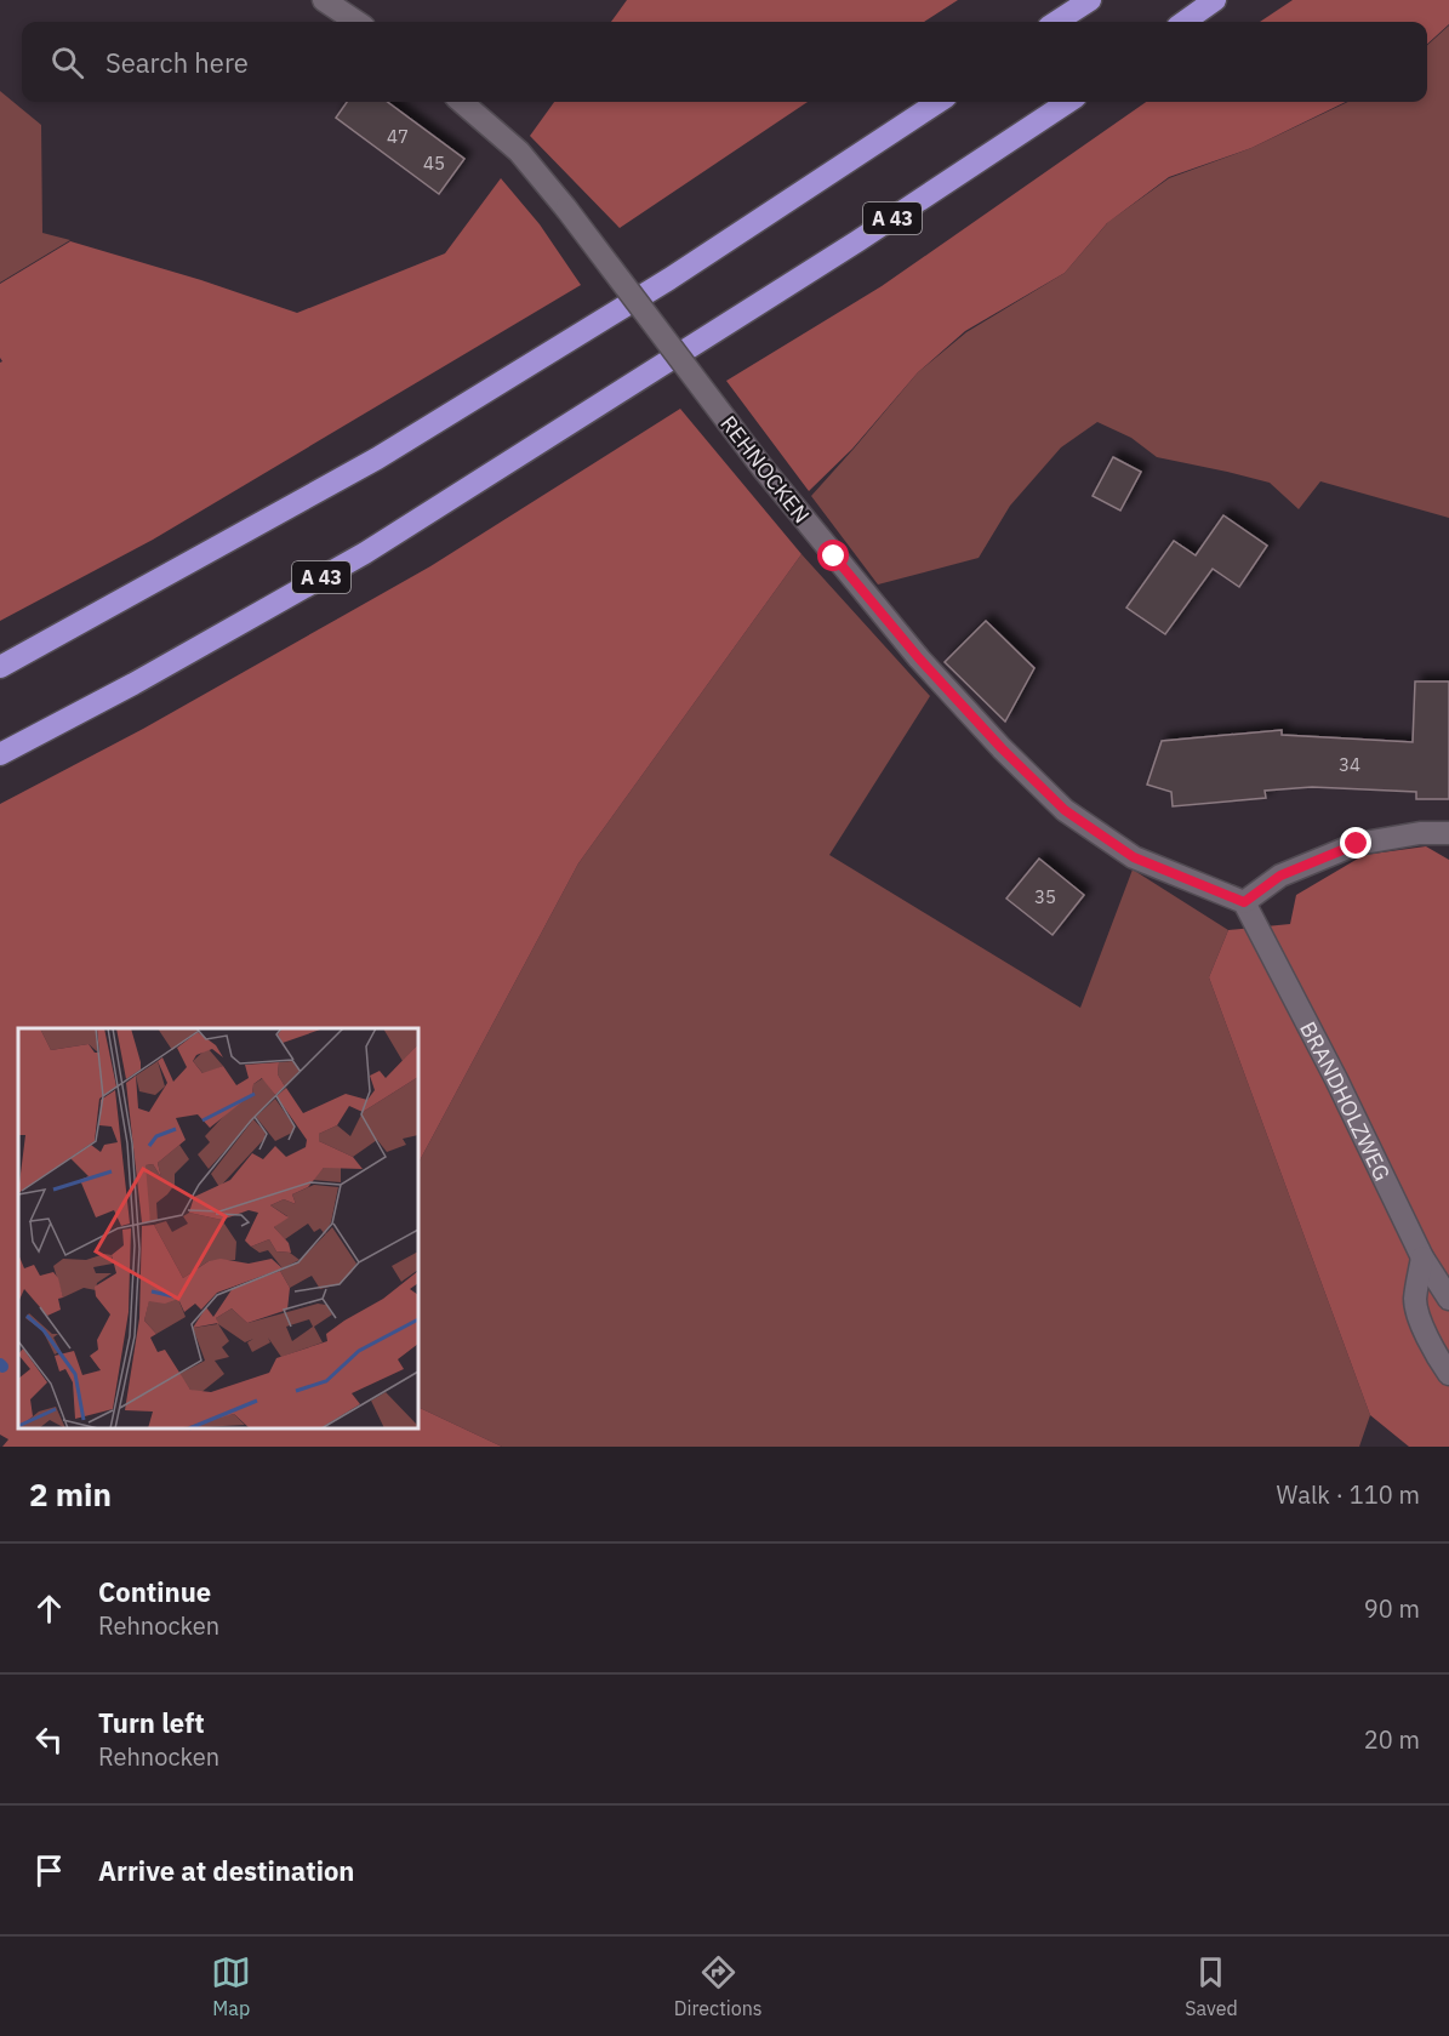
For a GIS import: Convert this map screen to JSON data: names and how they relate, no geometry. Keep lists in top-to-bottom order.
{
  "streets": {
    "highway": ["A 43"],
    "street": ["REHNOCKEN", "BRANDHOLZWEG"]
  },
  "crossings": [
    ["REHNOCKEN", "BRANDHOLZWEG"]
  ],
  "house_numbers": [
    "47",
    "45",
    "34",
    "35"
  ],
  "page": {
    "search": "Search here",
    "heading": ["2 min", "Walk · 110 m"],
    "list": [
      ["Continue", "Rehnocken", "90 m"],
      ["Turn left", "Rehnocken", "20 m"],
      "Arrive at destination"
    ],
    "nav": ["Map", "Directions", "Saved"]
  }
}
